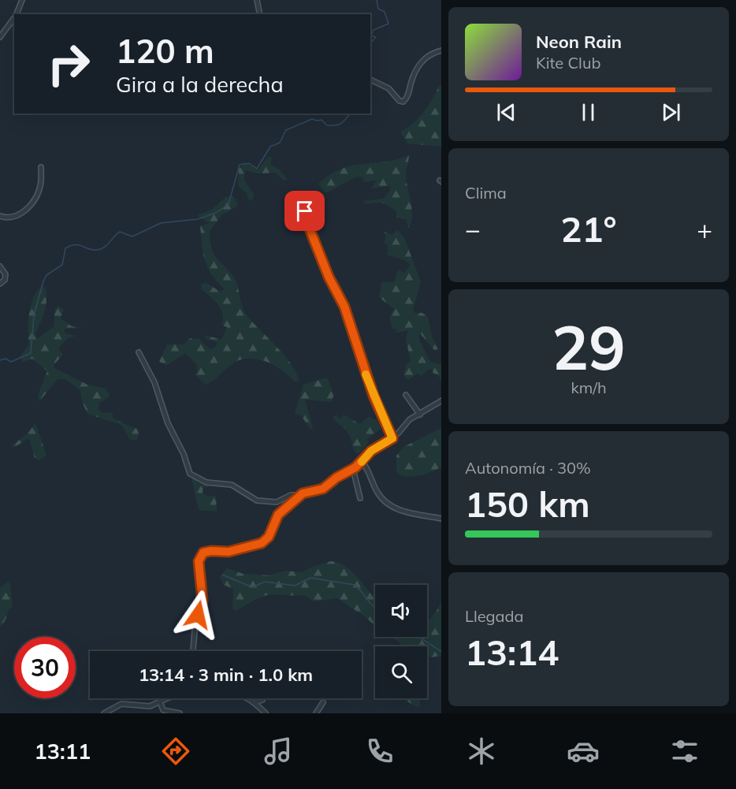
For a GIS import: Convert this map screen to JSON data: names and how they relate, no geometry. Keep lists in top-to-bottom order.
{
  "page": {
    "turn": ["120 m", "Gira a la derecha"],
    "song": ["Neon Rain", "Kite Club"],
    "tile": [
      "Clima",
      ["29", "km/h"],
      ["Autonomía · 30%", "150 km"],
      ["Llegada", "13:14"]
    ],
    "heat": ["−", "21°", "+"],
    "limit": "30",
    "trip": "13:14 · 3 min · 1.0 km",
    "tabs": "13:11"
  }
}
